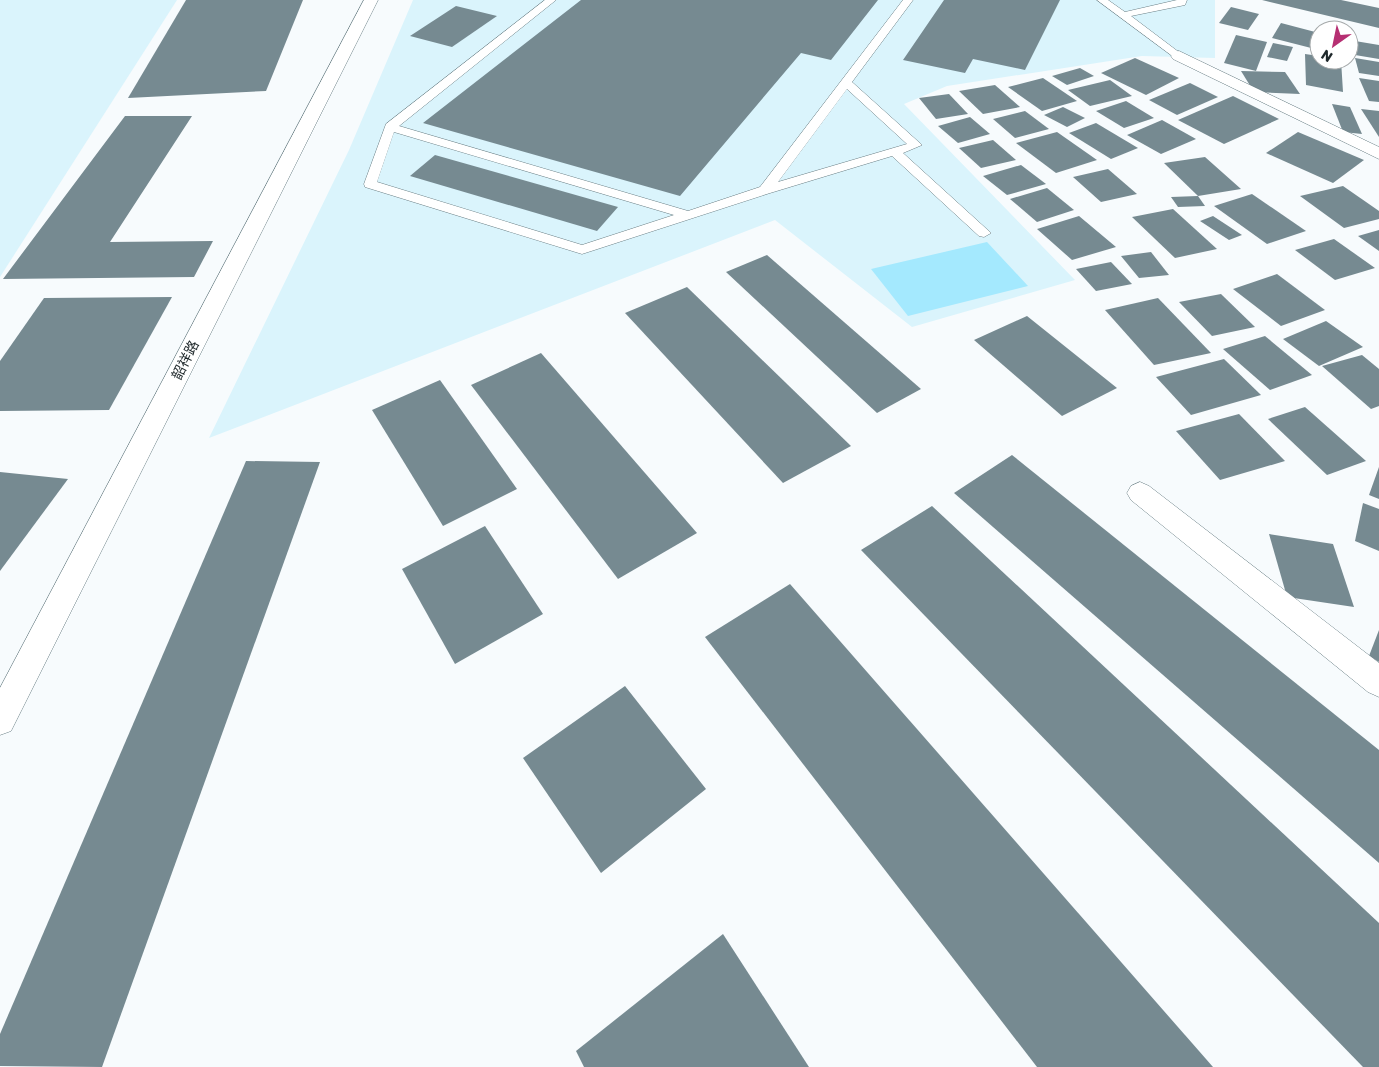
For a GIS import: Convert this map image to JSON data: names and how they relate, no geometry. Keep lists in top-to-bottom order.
{
  "streets": {
    "street": ["韶祥路"]
  },
  "north": "bottom left"
}
